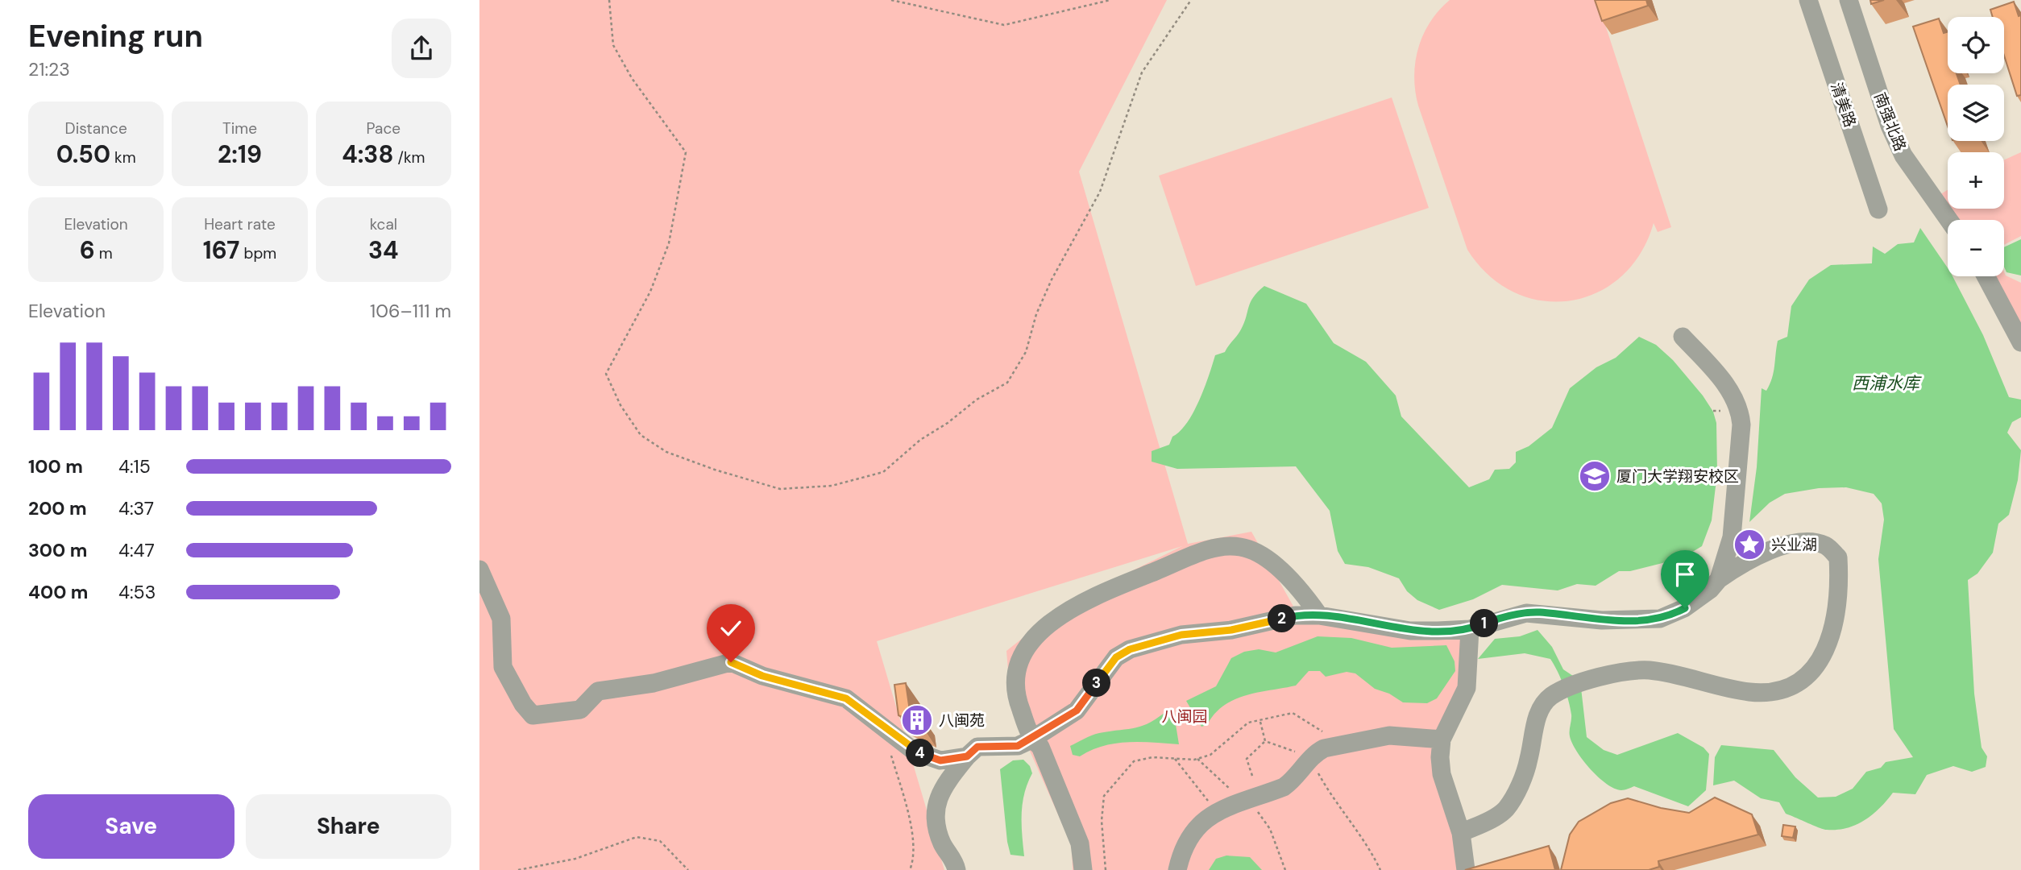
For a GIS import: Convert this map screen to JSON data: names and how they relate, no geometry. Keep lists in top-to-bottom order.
{
  "streets": {
    "street": ["清美路", "南强北路"]
  },
  "water": ["西浦水库"],
  "parks": ["八闽园"],
  "places": {
    "school or university": ["厦门大学翔安校区"],
    "place": ["兴业湖"],
    "building": ["八闽苑"]
  },
  "page": {
    "heading": ["Evening run", "21:23"],
    "map_buttons": ["+", "−"],
    "stats": [
      ["Distance", "0.50 km"],
      ["Time", "2:19"],
      ["Pace", "4:38 /km"],
      ["Elevation", "6 m"],
      ["Heart rate", "167 bpm"],
      ["kcal", "34"]
    ],
    "chart": ["Elevation", "106–111 m"],
    "list": [
      {
        "name": "100 m",
        "note": "4:15"
      },
      {
        "name": "200 m",
        "note": "4:37"
      },
      {
        "name": "300 m",
        "note": "4:47"
      },
      {
        "name": "400 m",
        "note": "4:53"
      }
    ],
    "pins": [
      "2",
      "1",
      "3",
      "4"
    ],
    "buttons": ["Save", "Share"]
  }
}
